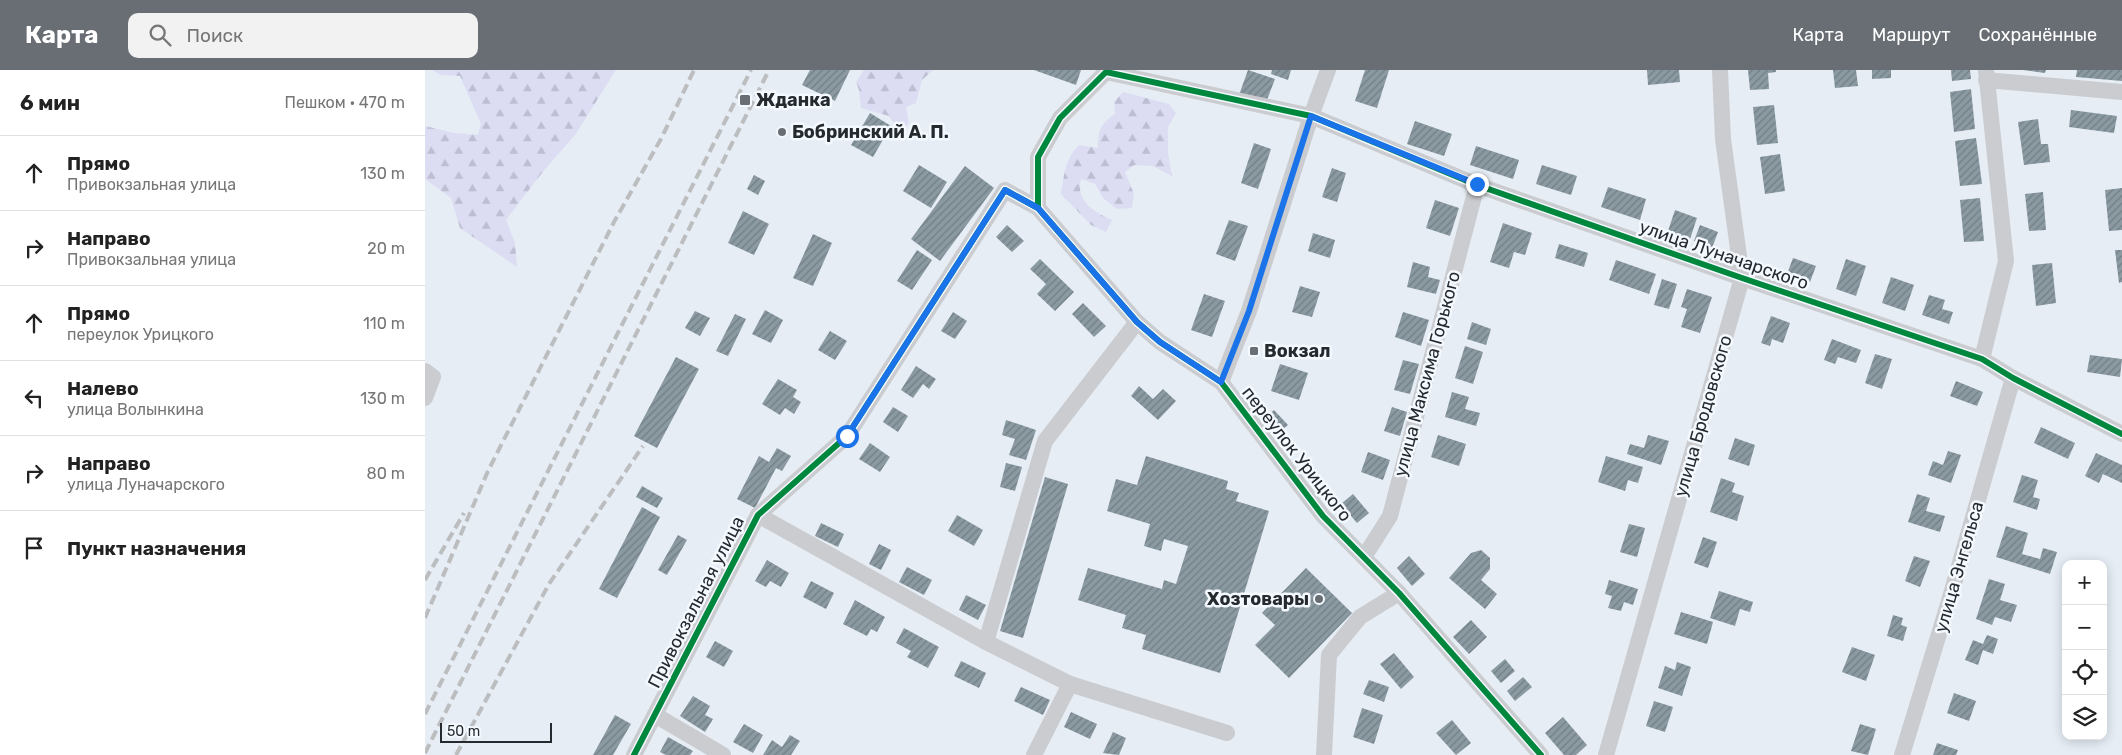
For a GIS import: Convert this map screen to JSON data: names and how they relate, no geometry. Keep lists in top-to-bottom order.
{
  "streets": {
    "street": [
      "улица Луначарского",
      "улица Максима Горького",
      "улица Бродовского",
      "переулок Урицкого",
      "улица Энгельса",
      "Привокзальная улица"
    ]
  },
  "crossings": [
    ["улица Луначарского", "улица Максима Горького"],
    ["улица Луначарского", "улица Бродовского"],
    ["улица Луначарского", "переулок Урицкого"],
    ["улица Луначарского", "улица Энгельса"],
    ["улица Луначарского", "Привокзальная улица"],
    ["улица Максима Горького", "переулок Урицкого"],
    ["переулок Урицкого", "Привокзальная улица"]
  ],
  "places": {
    "transit": ["Жданка", "Вокзал"],
    "other": ["Бобринский А. П.", "Хозтовары"]
  },
  "scale_bar": "50 m",
  "page": {
    "header": "Карта",
    "search": "Поиск",
    "nav": ["Карта", "Маршрут", "Сохранённые"],
    "heading": ["6 мин", "Пешком · 470 m"],
    "list": [
      ["Прямо", "Привокзальная улица", "130 m"],
      ["Направо", "Привокзальная улица", "20 m"],
      ["Прямо", "переулок Урицкого", "110 m"],
      ["Налево", "улица Волынкина", "130 m"],
      ["Направо", "улица Луначарского", "80 m"],
      "Пункт назначения"
    ],
    "map_buttons": ["+", "−"],
    "scale": "50 m"
  }
}
